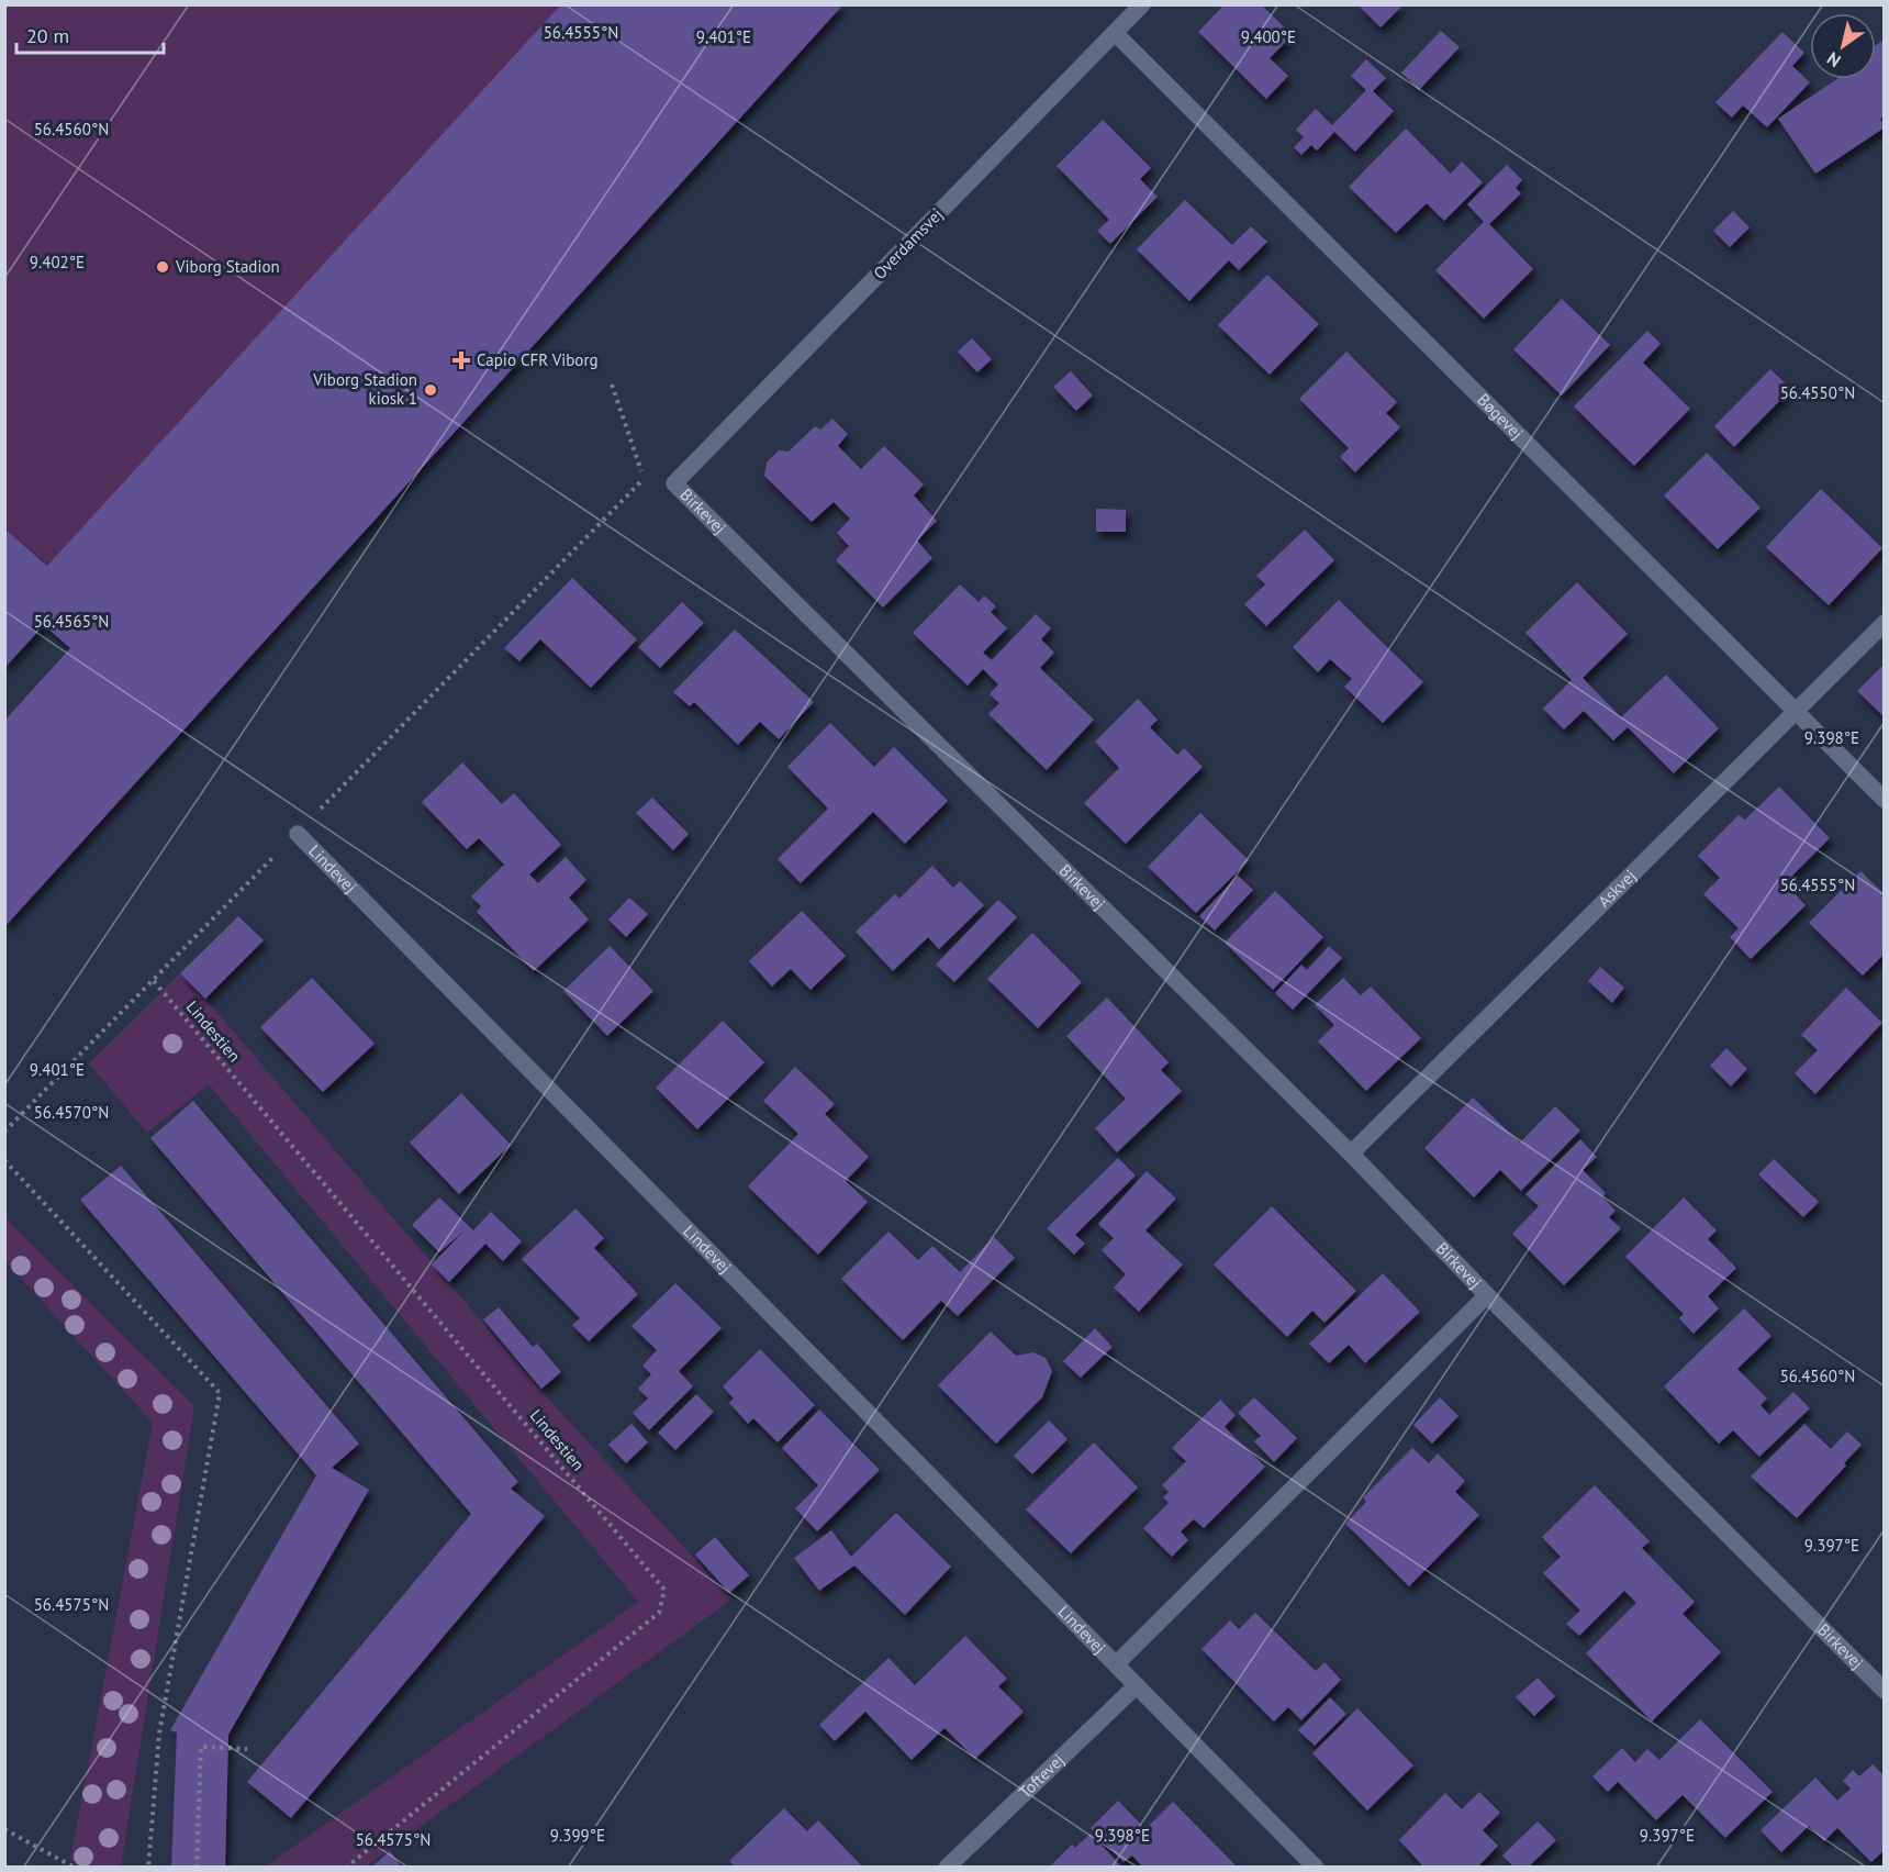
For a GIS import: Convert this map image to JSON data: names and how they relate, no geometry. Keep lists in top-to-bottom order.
{
  "streets": {
    "street": [
      "Overdamsvej",
      "Bøgevej",
      "Birkevej",
      "Lindevej",
      "Askvej",
      "Toftevej"
    ],
    "path": ["Lindestien"]
  },
  "crossings": [
    ["Overdamsvej", "Bøgevej"],
    ["Overdamsvej", "Birkevej"],
    ["Bøgevej", "Askvej"],
    ["Birkevej", "Lindevej"],
    ["Birkevej", "Askvej"],
    ["Lindevej", "Toftevej"]
  ],
  "places": {
    "other": ["Viborg Stadion", "Viborg Stadion kiosk 1"],
    "health": ["Capio CFR Viborg"]
  },
  "scale_bar": "20 m",
  "north": "bottom left",
  "coordinates": [
    "56.4555°N",
    "9.401°E",
    "9.400°E",
    "56.4560°N",
    "9.402°E",
    "56.4550°N",
    "56.4565°N",
    "9.398°E",
    "56.4570°N",
    "9.397°E",
    "56.4575°N",
    "9.399°E"
  ]
}
